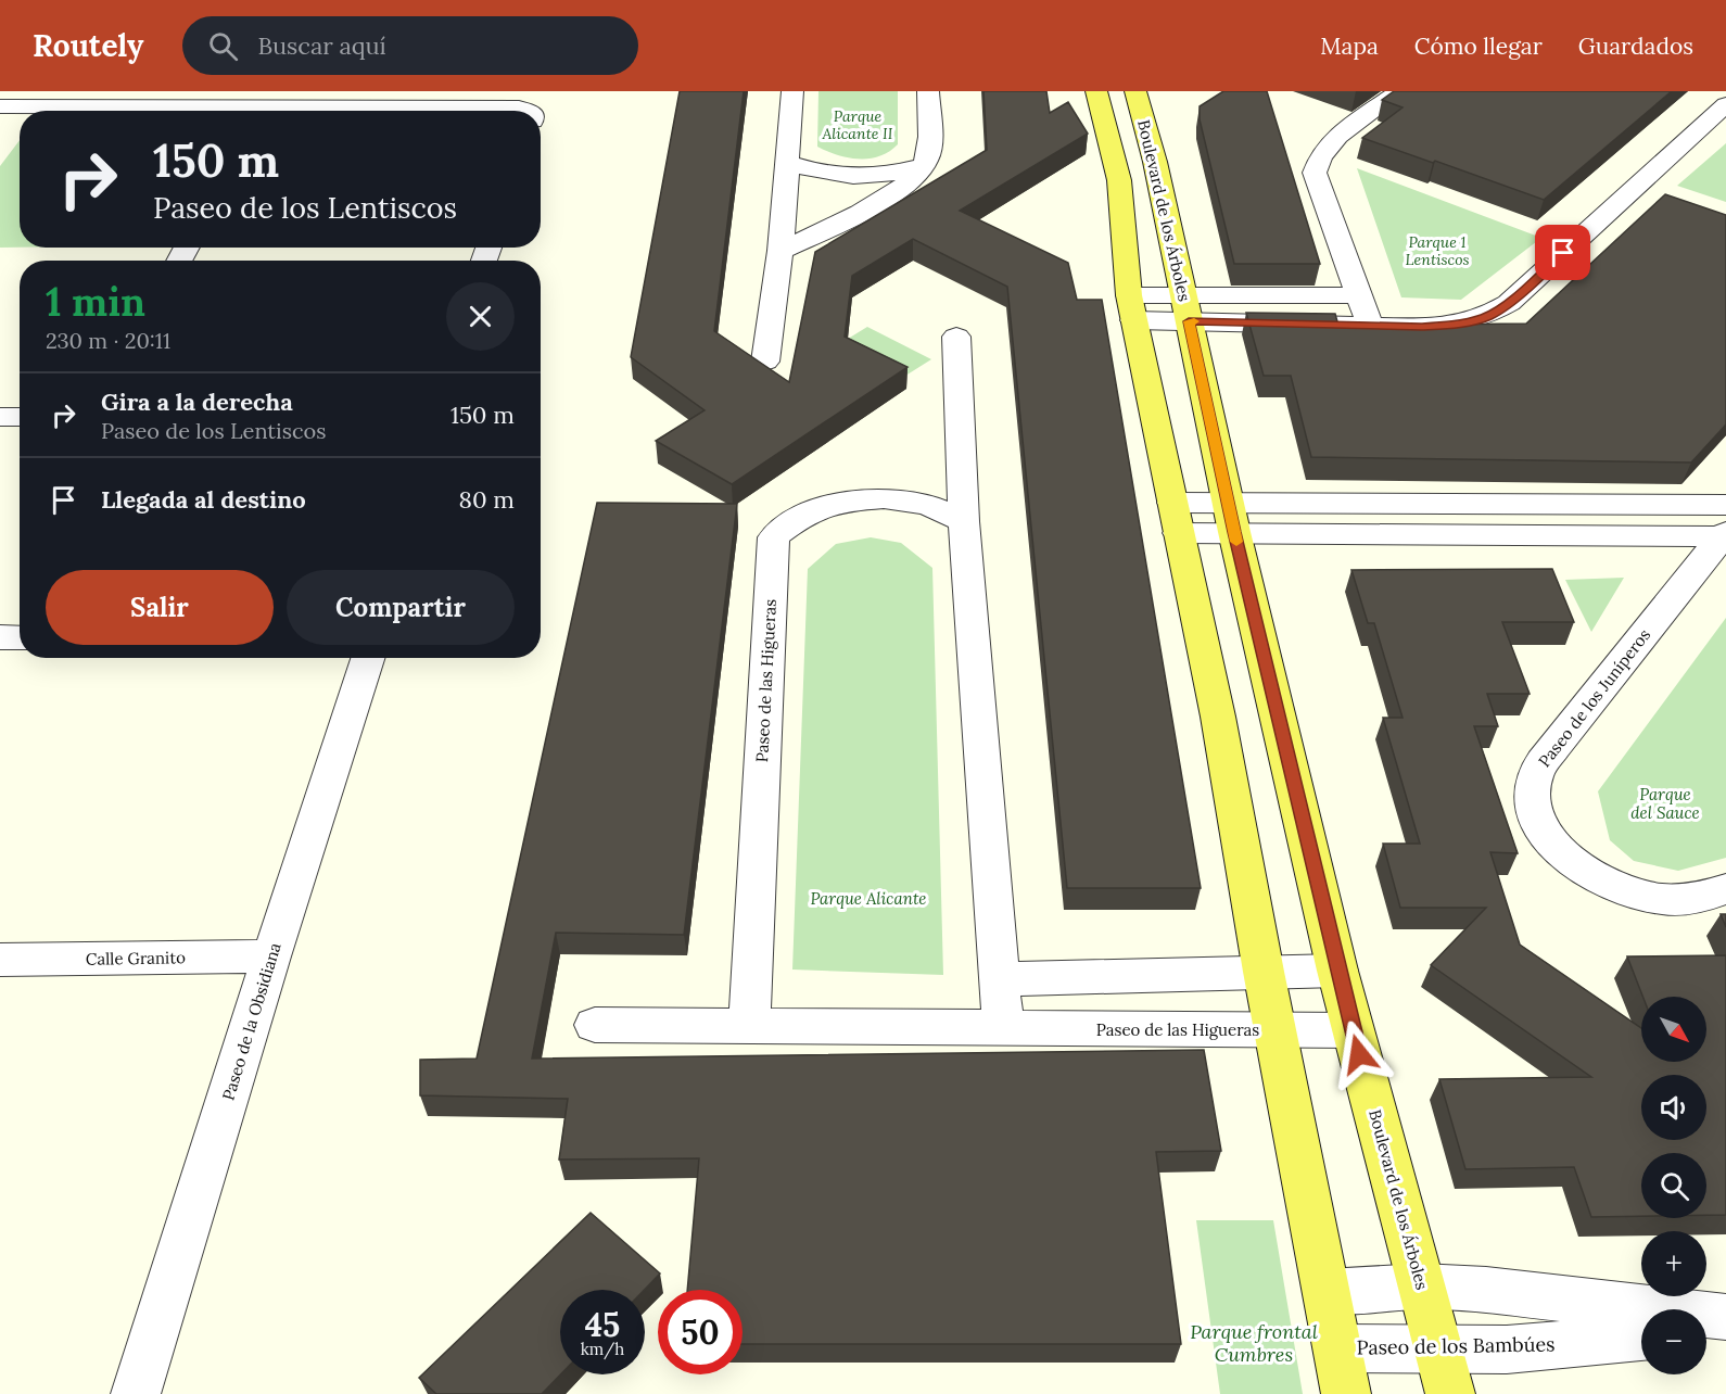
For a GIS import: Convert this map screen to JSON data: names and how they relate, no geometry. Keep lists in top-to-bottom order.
{
  "streets": {
    "main road": ["Boulevard de los Árboles"],
    "street": [
      "Paseo de las Higueras",
      "Paseo de los Juníperos",
      "Calle Granito",
      "Paseo de la Obsidiana",
      "Paseo de los Bambúes"
    ]
  },
  "crossings": [
    ["Boulevard de los Árboles", "Paseo de las Higueras"],
    ["Boulevard de los Árboles", "Paseo de los Juníperos"],
    ["Boulevard de los Árboles", "Paseo de los Bambúes"],
    ["Calle Granito", "Paseo de la Obsidiana"]
  ],
  "parks": [
    "Parque Alicante II",
    "Parque 1 Lentiscos",
    "Parque del Sauce",
    "Parque Alicante",
    "Parque frontal Cumbres"
  ],
  "north": "bottom right",
  "page": {
    "header": "Routely",
    "search": "Buscar aquí",
    "nav": ["Mapa", "Cómo llegar", "Guardados"],
    "turn": ["150 m", "Paseo de los Lentiscos"],
    "heading": ["1 min", "230 m · 20:11"],
    "list": [
      {
        "name": "Gira a la derecha",
        "note": "Paseo de los Lentiscos",
        "value": "150 m"
      },
      {
        "name": "Llegada al destino",
        "value": "80 m"
      }
    ],
    "buttons": ["Salir", "Compartir"],
    "map_buttons": ["+", "−"],
    "speed": "45 km/h",
    "limit": "50"
  }
}
